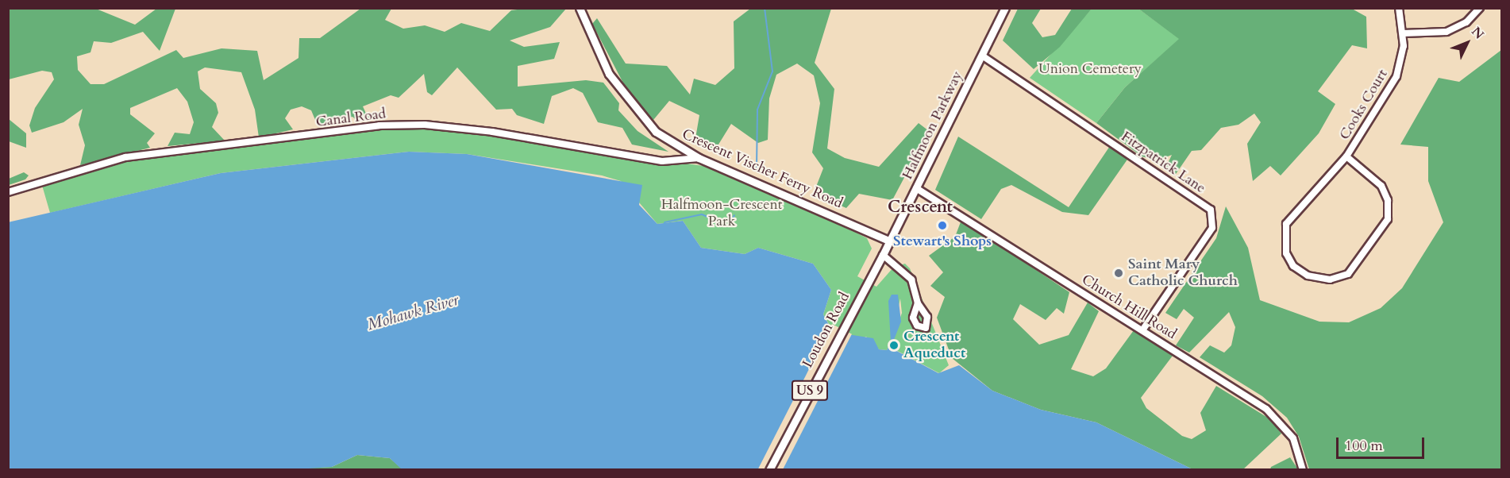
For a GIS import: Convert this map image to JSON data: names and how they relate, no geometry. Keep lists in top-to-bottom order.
{
  "streets": {
    "main road": [
      "Halfmoon Parkway",
      "Crescent Vischer Ferry Road",
      "Loudon Road",
      "US 9"
    ],
    "street": [
      "Cooks Court",
      "Canal Road",
      "Fitzpatrick Lane",
      "Church Hill Road"
    ]
  },
  "crossings": [
    ["Canal Road", "Crescent Vischer Ferry Road"],
    ["Halfmoon Parkway", "Fitzpatrick Lane"],
    ["Halfmoon Parkway", "Crescent Vischer Ferry Road"],
    ["Halfmoon Parkway", "Church Hill Road"],
    ["Halfmoon Parkway", "Loudon Road"],
    ["Fitzpatrick Lane", "Church Hill Road"]
  ],
  "districts": ["Crescent"],
  "water": ["Mohawk River"],
  "parks": ["Union Cemetery", "Halfmoon-Crescent Park"],
  "places": ["Stewart's Shops", "Saint Mary Catholic Church", "Crescent Aqueduct"],
  "scale_bar": "100 m",
  "north": "top right"
}
